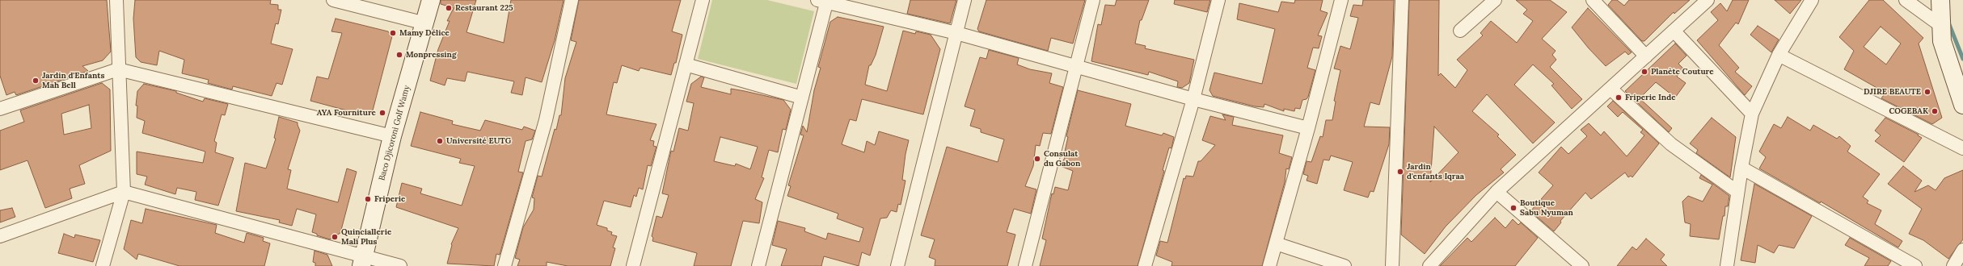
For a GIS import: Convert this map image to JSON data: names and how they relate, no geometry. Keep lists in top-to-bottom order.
{
  "streets": {
    "street": ["Baco Djicoroni Golf Wamy"]
  },
  "places": [
    "Restaurant 225",
    "Mamy Délice",
    "Monpressing",
    "Planète Couture",
    "Jardin d'Enfants Mah Bell",
    "DJIRE BEAUTE",
    "Friperie Inde",
    "COGEBAK",
    "AYA Fourniture",
    "Université EUTG",
    "Consulat du Gabon",
    "Jardin d'enfants Iqraa",
    "Friperie",
    "Boutique Sabu Nyuman",
    "Quinciallerie Mali Plus"
  ]
}
